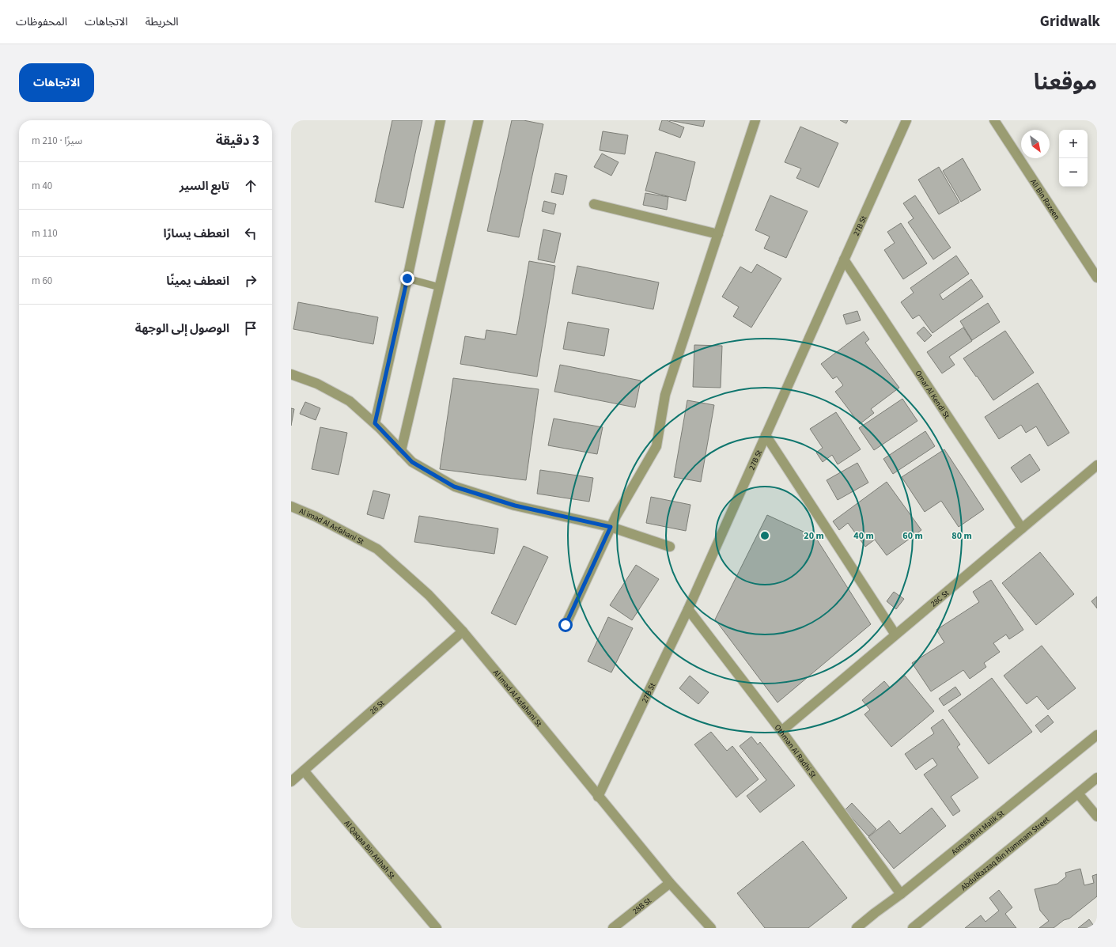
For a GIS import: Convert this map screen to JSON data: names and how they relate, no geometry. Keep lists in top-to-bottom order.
{
  "streets": {
    "street": [
      "Ali Bin Razeen",
      "27B St",
      "Omar Al Kendi St",
      "Al imad Al Asfahani St",
      "28C St",
      "26 St",
      "Othman Al Radhi St",
      "Asmaa Bint Malik St",
      "Al Qaqaa Bin Atihah St",
      "AbdulRazzaq Bin Hammam Street",
      "28B St"
    ]
  },
  "crossings": [
    ["27B St", "Omar Al Kendi St"],
    ["27B St", "Al imad Al Asfahani St"],
    ["27B St", "Othman Al Radhi St"],
    ["Omar Al Kendi St", "28C St"],
    ["Al imad Al Asfahani St", "26 St"],
    ["Al imad Al Asfahani St", "28B St"],
    ["28C St", "Othman Al Radhi St"],
    ["26 St", "Al Qaqaa Bin Atihah St"],
    ["Othman Al Radhi St", "Asmaa Bint Malik St"]
  ],
  "north": "bottom right",
  "page": {
    "header": "Gridwalk",
    "nav": ["الخريطة", "الاتجاهات", "المحفوظات"],
    "title": "موقعنا",
    "buttons": "الاتجاهات",
    "heading": ["3 دقيقة", "سيرًا · 210 m"],
    "map_buttons": ["+", "−"],
    "list": [
      ["تابع السير", "40 m"],
      ["انعطف يسارًا", "110 m"],
      ["انعطف يمينًا", "60 m"],
      "الوصول إلى الوجهة"
    ]
  },
  "rings": [
    "20 m",
    "40 m",
    "60 m",
    "80 m"
  ]
}
